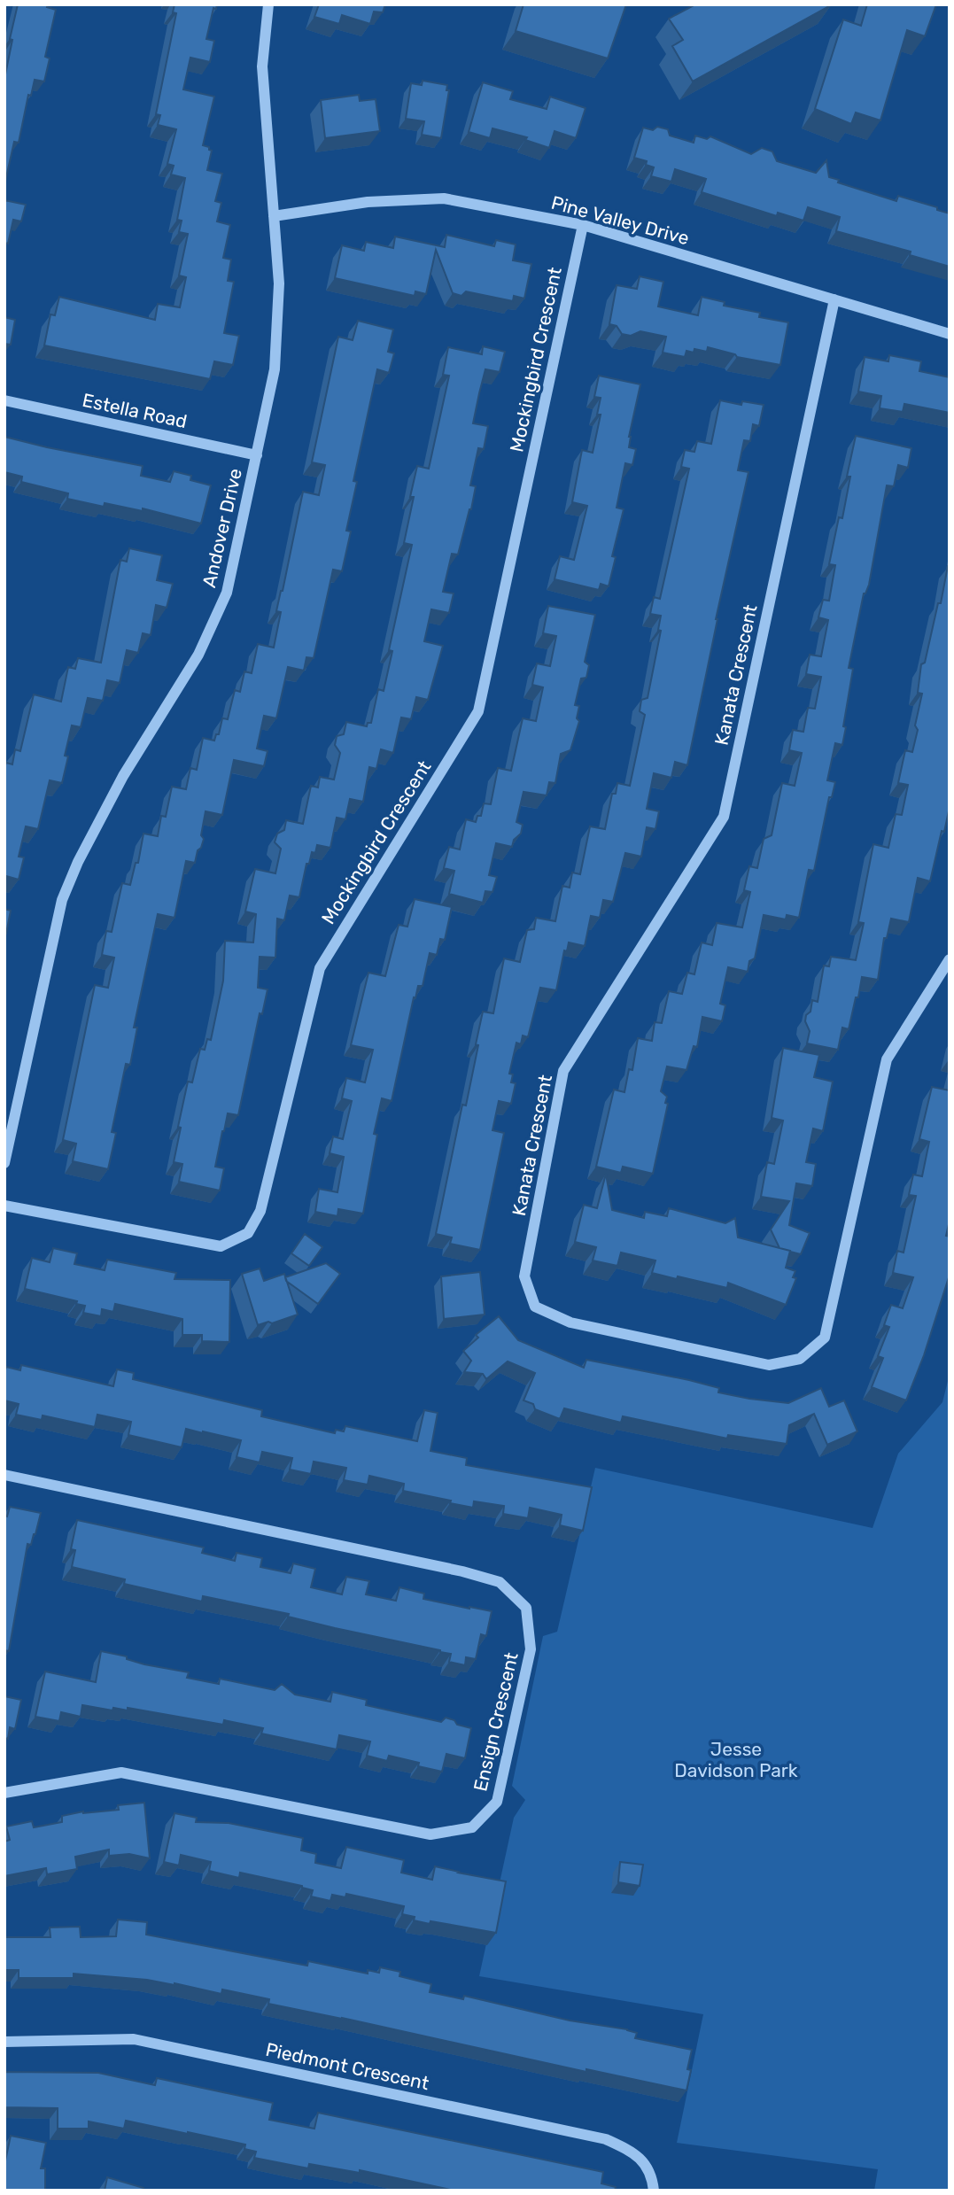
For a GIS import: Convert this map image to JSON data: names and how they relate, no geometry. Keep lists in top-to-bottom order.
{
  "streets": {
    "street": [
      "Pine Valley Drive",
      "Mockingbird Crescent",
      "Estella Road",
      "Andover Drive",
      "Kanata Crescent",
      "Ensign Crescent",
      "Piedmont Crescent"
    ]
  },
  "crossings": [
    ["Pine Valley Drive", "Mockingbird Crescent"],
    ["Pine Valley Drive", "Andover Drive"],
    ["Pine Valley Drive", "Kanata Crescent"],
    ["Estella Road", "Andover Drive"]
  ],
  "parks": ["Jesse Davidson Park"]
}
